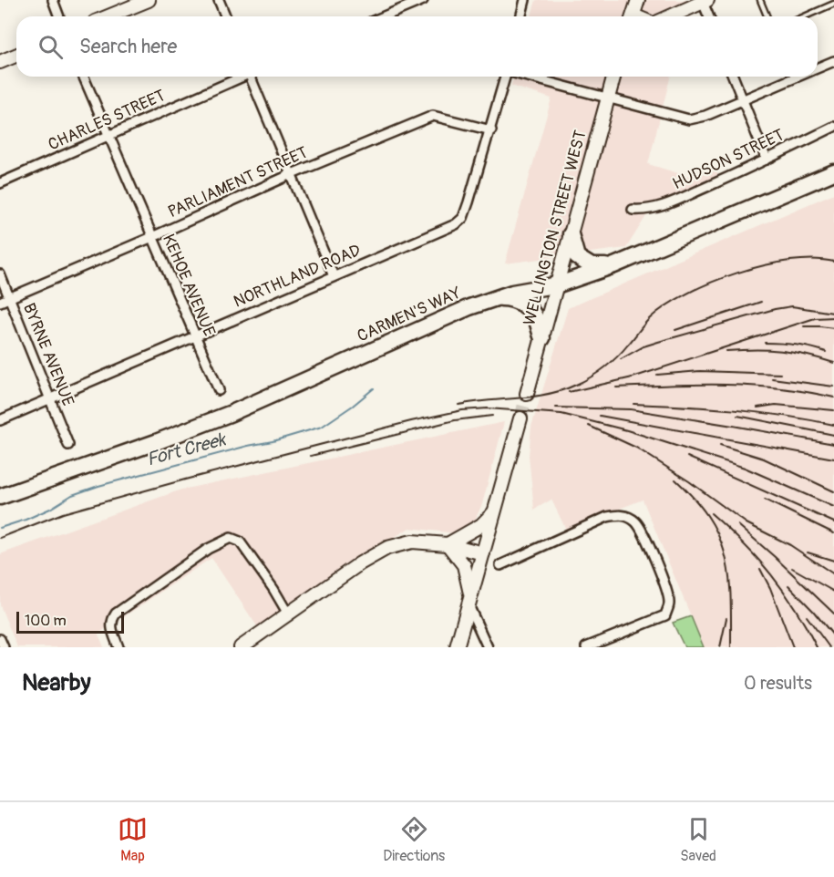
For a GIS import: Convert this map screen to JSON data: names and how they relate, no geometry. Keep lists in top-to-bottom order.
{
  "streets": {
    "highway": ["CARMEN'S WAY"],
    "main road": ["WELLINGTON STREET WEST"],
    "street": [
      "CHARLES STREET",
      "HUDSON STREET",
      "PARLIAMENT STREET",
      "NORTHLAND ROAD",
      "KEHOE AVENUE",
      "BYRNE AVENUE"
    ]
  },
  "crossings": [
    ["CHARLES STREET", "KEHOE AVENUE"],
    ["PARLIAMENT STREET", "NORTHLAND ROAD"],
    ["PARLIAMENT STREET", "KEHOE AVENUE"],
    ["PARLIAMENT STREET", "BYRNE AVENUE"],
    ["WELLINGTON STREET WEST", "CARMEN'S WAY"],
    ["NORTHLAND ROAD", "KEHOE AVENUE"],
    ["NORTHLAND ROAD", "BYRNE AVENUE"]
  ],
  "water": ["Fort Creek"],
  "scale_bar": "100 m",
  "page": {
    "search": "Search here",
    "scale": "100 m",
    "heading": ["Nearby", "0 results"],
    "nav": ["Map", "Directions", "Saved"]
  }
}
